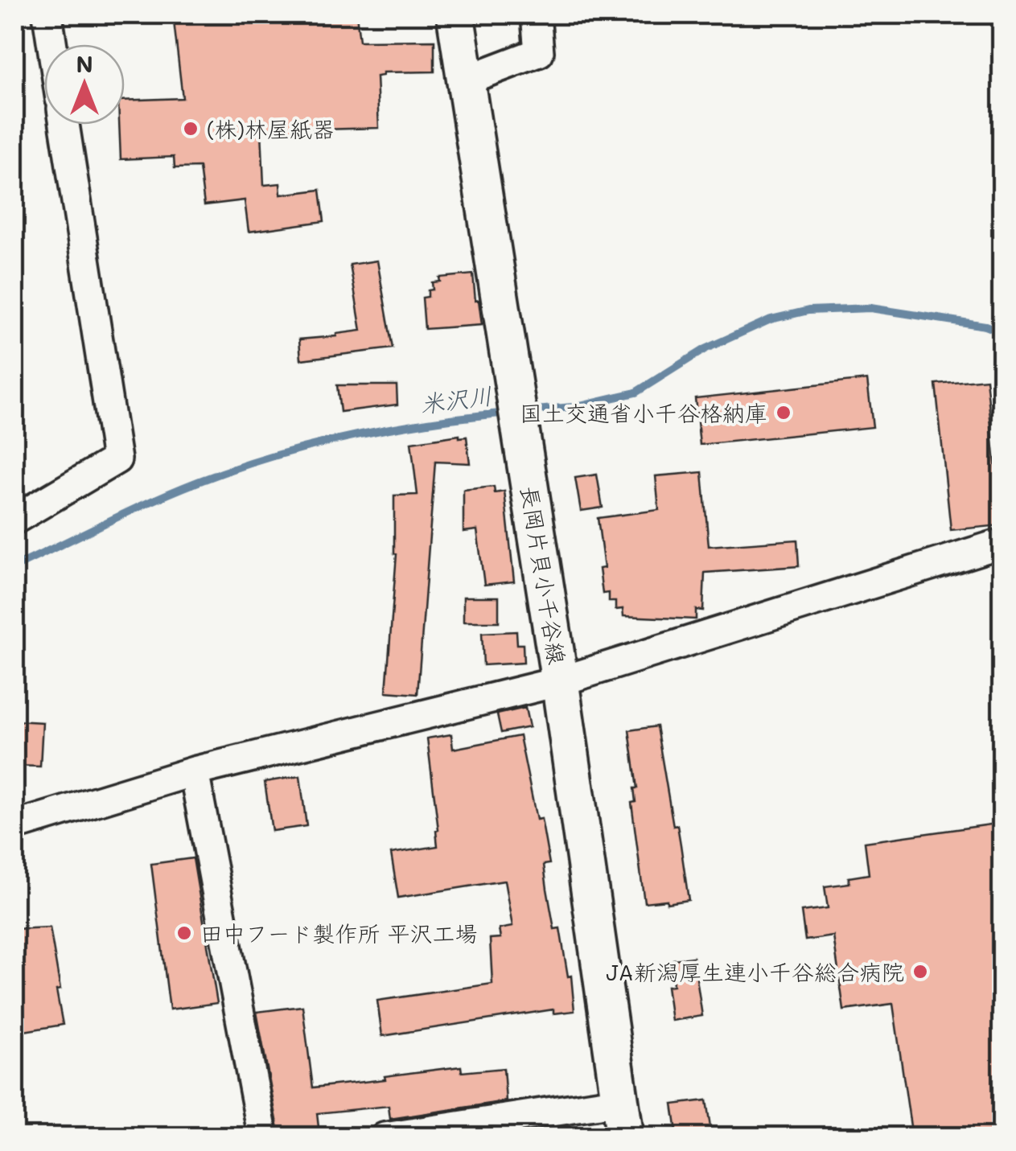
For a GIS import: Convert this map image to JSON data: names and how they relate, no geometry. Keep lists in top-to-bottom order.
{
  "streets": {
    "main road": ["長岡片貝小千谷線"]
  },
  "water": ["米沢川"],
  "places": [
    "(株)林屋紙器",
    "国土交通省小千谷格納庫",
    "田中フード製作所 平沢工場",
    "JA新潟厚生連小千谷総合病院"
  ],
  "north": "top"
}
